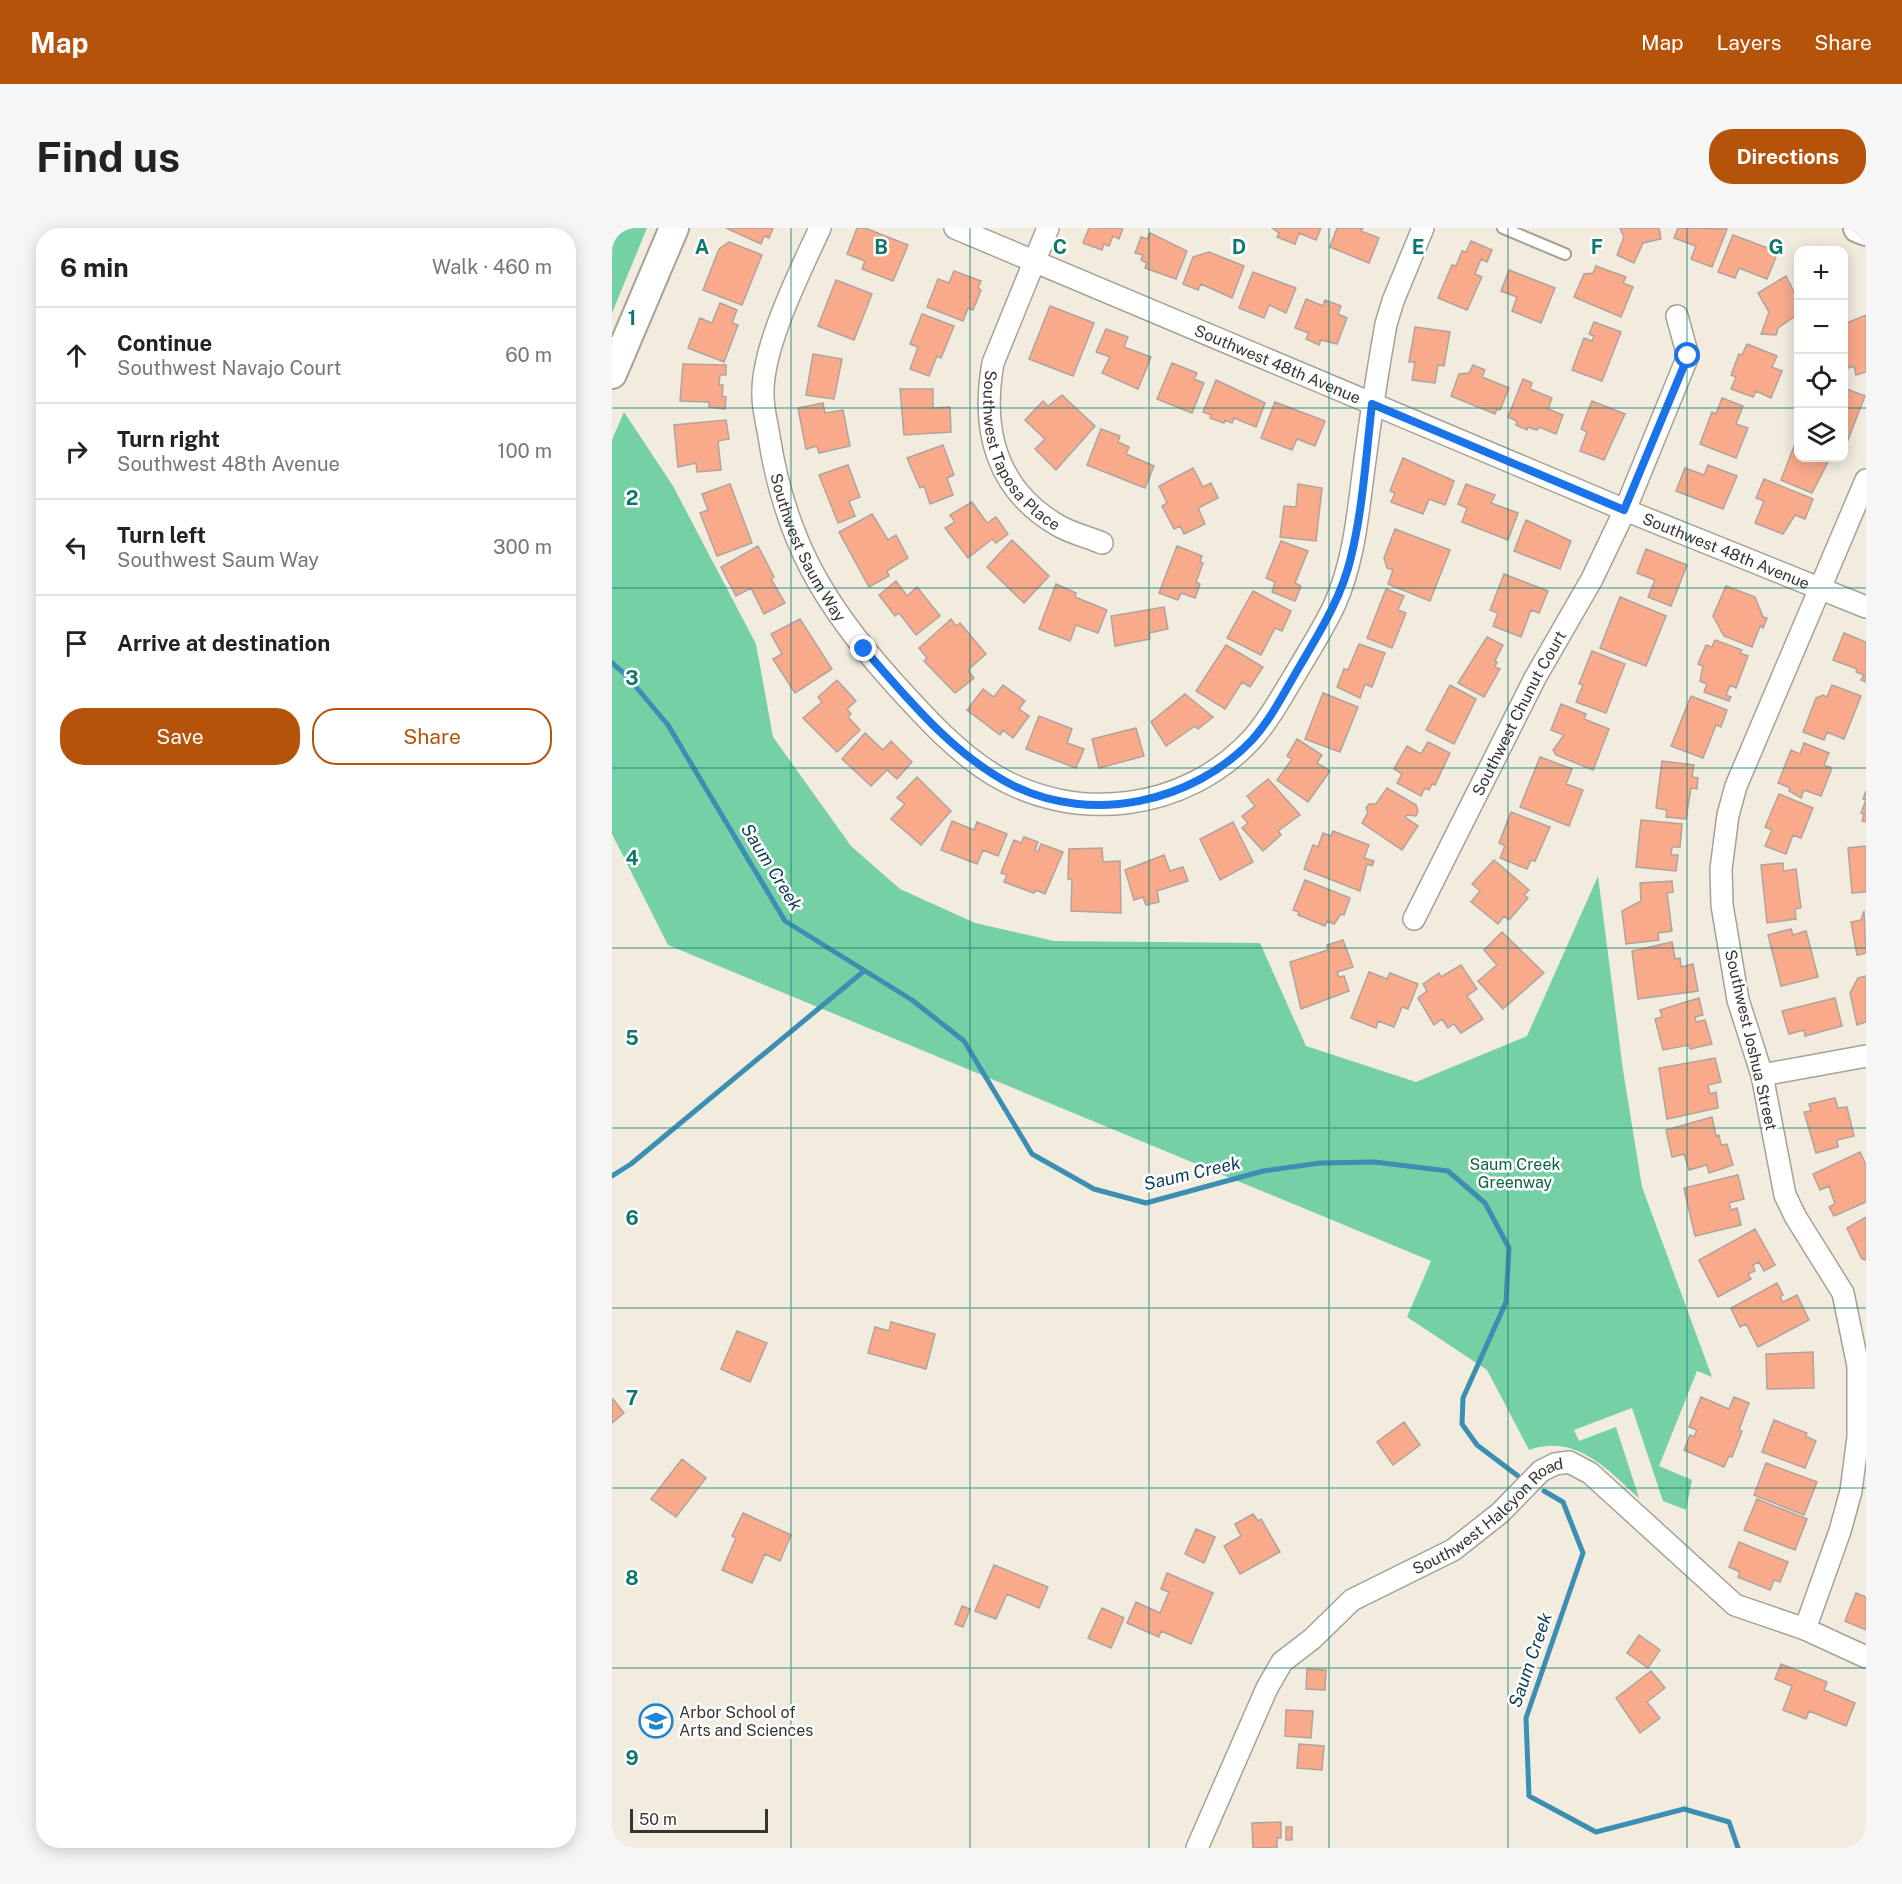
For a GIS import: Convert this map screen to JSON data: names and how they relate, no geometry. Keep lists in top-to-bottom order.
{
  "streets": {
    "street": [
      "Southwest 48th Avenue",
      "Southwest Taposa Place",
      "Southwest Saum Way",
      "Southwest Chunut Court",
      "Southwest Joshua Street",
      "Southwest Halcyon Road"
    ]
  },
  "crossings": [
    ["Southwest 48th Avenue", "Southwest Taposa Place"],
    ["Southwest 48th Avenue", "Southwest Saum Way"],
    ["Southwest 48th Avenue", "Southwest Chunut Court"],
    ["Southwest 48th Avenue", "Southwest Joshua Street"],
    ["Southwest Joshua Street", "Southwest Halcyon Road"]
  ],
  "water": ["Saum Creek"],
  "parks": ["Saum Creek Greenway"],
  "places": {
    "school or university": ["Arbor School of Arts and Sciences"]
  },
  "scale_bar": "50 m",
  "page": {
    "header": "Map",
    "nav": ["Map", "Layers", "Share"],
    "buttons": [
      "Directions",
      ["Save", "Share"]
    ],
    "title": "Find us",
    "heading": ["6 min", "Walk · 460 m"],
    "map_buttons": ["+", "−"],
    "list": [
      ["Continue", "Southwest Navajo Court", "60 m"],
      ["Turn right", "Southwest 48th Avenue", "100 m"],
      ["Turn left", "Southwest Saum Way", "300 m"],
      "Arrive at destination"
    ],
    "scale": "50 m"
  },
  "grid": {
    "columns": [
      "A",
      "B",
      "C",
      "D",
      "E",
      "F",
      "G"
    ],
    "rows": [
      "1",
      "2",
      "3",
      "4",
      "5",
      "6",
      "7",
      "8",
      "9"
    ]
  }
}
